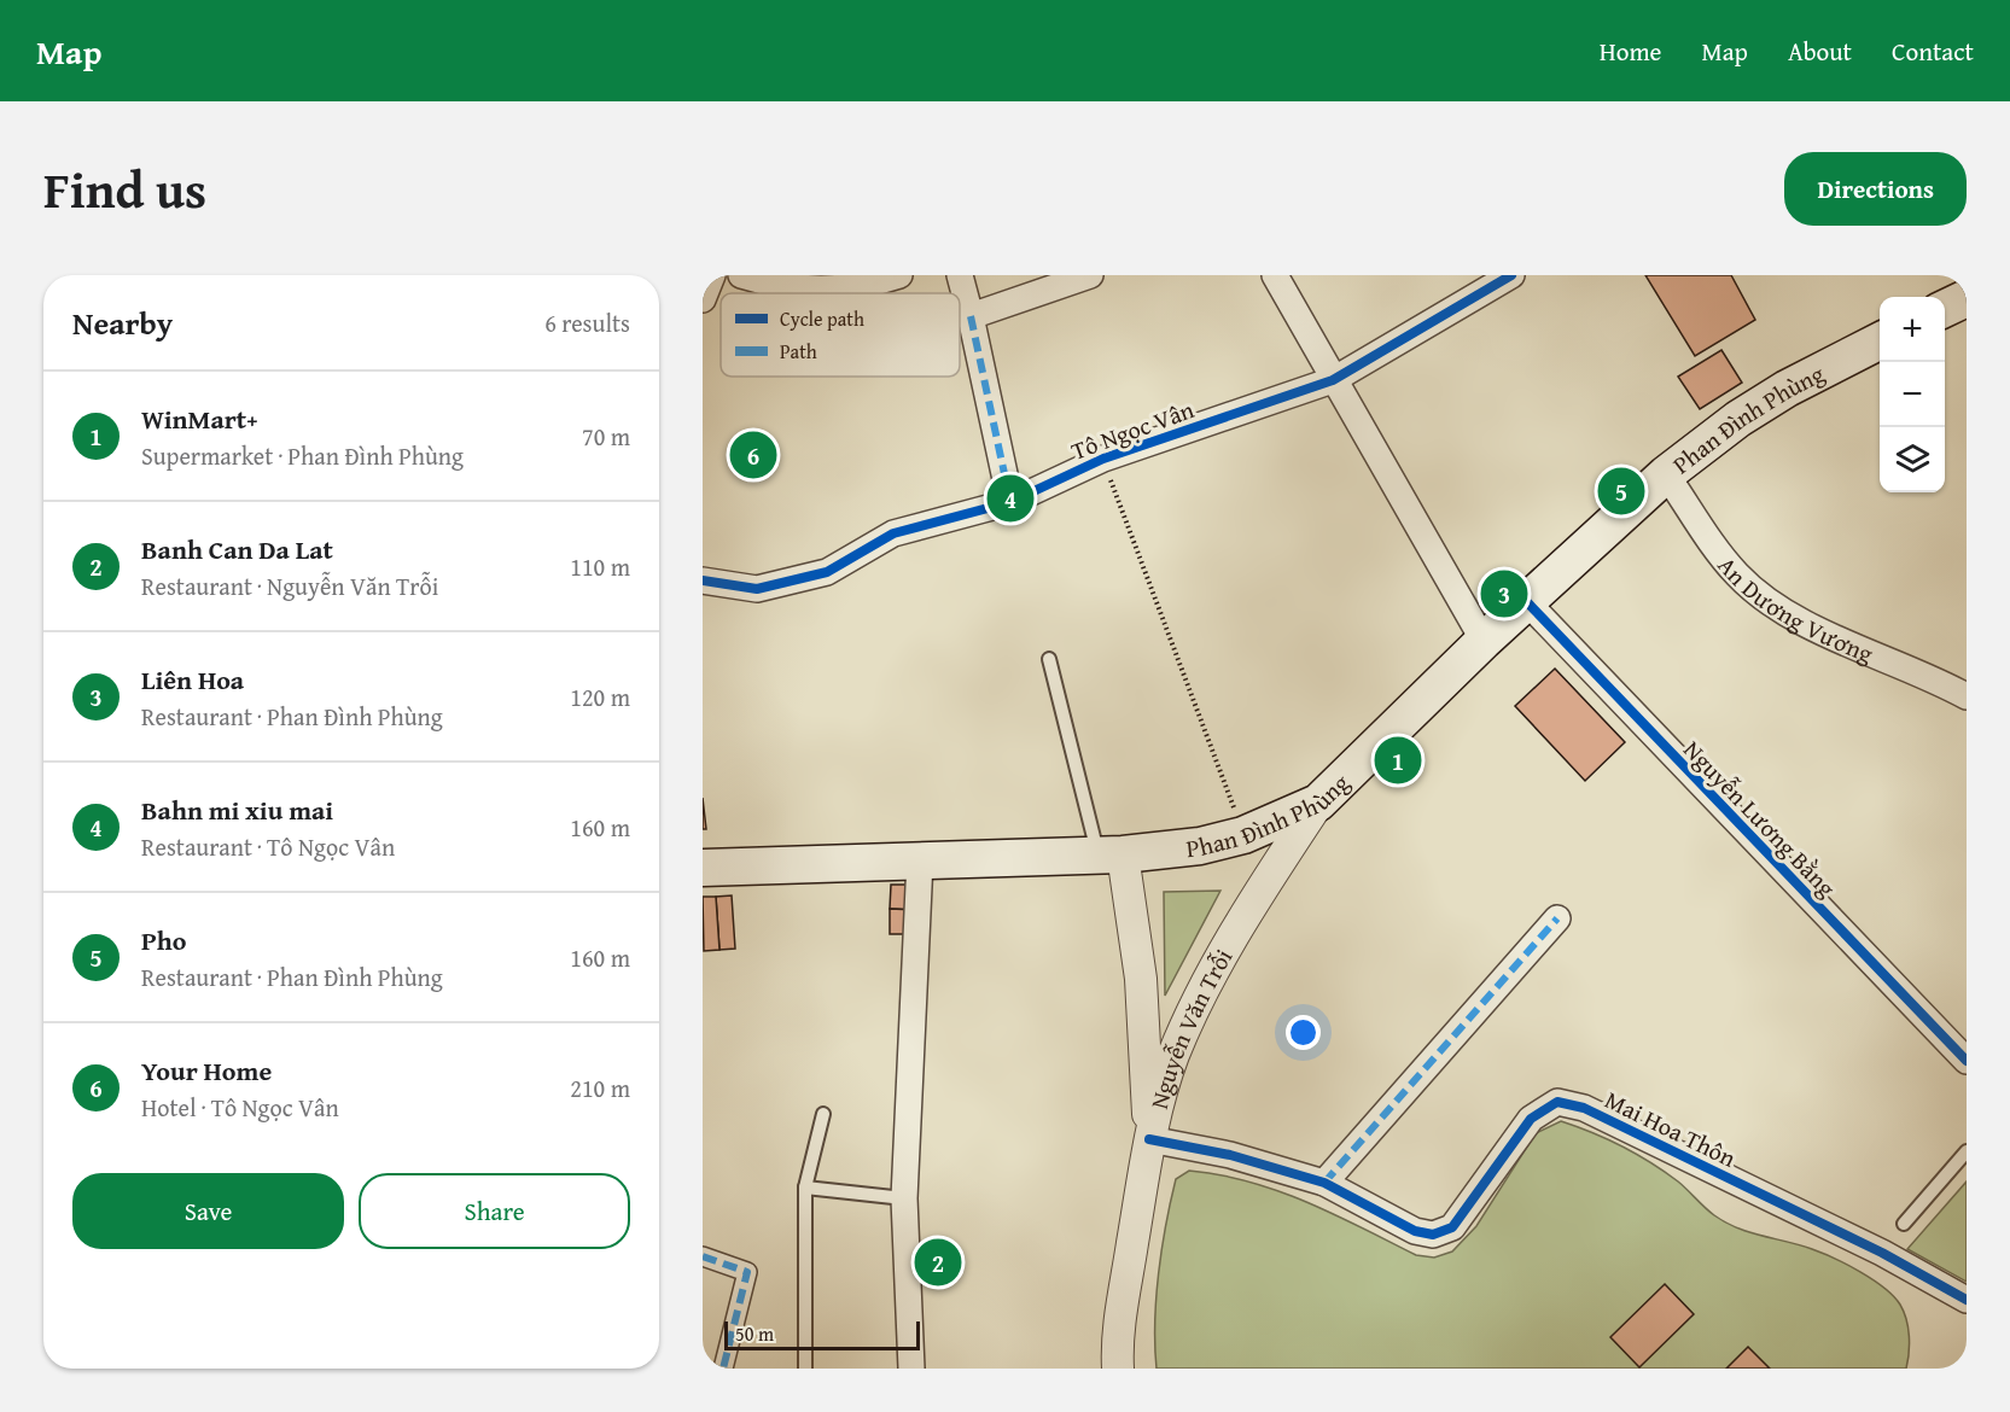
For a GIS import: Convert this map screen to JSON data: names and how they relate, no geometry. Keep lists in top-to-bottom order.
{
  "streets": {
    "main road": ["Phan Đình Phùng"],
    "street": [
      "Tô Ngọc Vân",
      "An Dương Vương",
      "Nguyễn Lương Bằng",
      "Nguyễn Văn Trỗi",
      "Mai Hoa Thôn"
    ]
  },
  "crossings": [
    ["Phan Đình Phùng", "An Dương Vương"],
    ["Phan Đình Phùng", "Nguyễn Lương Bằng"],
    ["Phan Đình Phùng", "Nguyễn Văn Trỗi"],
    ["Nguyễn Văn Trỗi", "Mai Hoa Thôn"]
  ],
  "legend": ["Cycle path", "Path"],
  "scale_bar": "50 m",
  "page": {
    "header": "Map",
    "nav": [
      "Home",
      "Map",
      "About",
      "Contact"
    ],
    "title": "Find us",
    "buttons": [
      "Directions",
      ["Save", "Share"]
    ],
    "heading": ["Nearby", "6 results"],
    "map_buttons": ["+", "−"],
    "list": [
      {
        "mark": "1",
        "name": "WinMart+",
        "note": "Supermarket · Phan Đình Phùng",
        "value": "70 m"
      },
      {
        "mark": "2",
        "name": "Banh Can Da Lat",
        "note": "Restaurant · Nguyễn Văn Trỗi",
        "value": "110 m"
      },
      {
        "mark": "3",
        "name": "Liên Hoa",
        "note": "Restaurant · Phan Đình Phùng",
        "value": "120 m"
      },
      {
        "mark": "4",
        "name": "Bahn mi xiu mai",
        "note": "Restaurant · Tô Ngọc Vân",
        "value": "160 m"
      },
      {
        "mark": "5",
        "name": "Pho",
        "note": "Restaurant · Phan Đình Phùng",
        "value": "160 m"
      },
      {
        "mark": "6",
        "name": "Your Home",
        "note": "Hotel · Tô Ngọc Vân",
        "value": "210 m"
      }
    ],
    "pins": [
      "6",
      "5",
      "4",
      "3",
      "1",
      "2"
    ],
    "scale": "50 m"
  }
}
